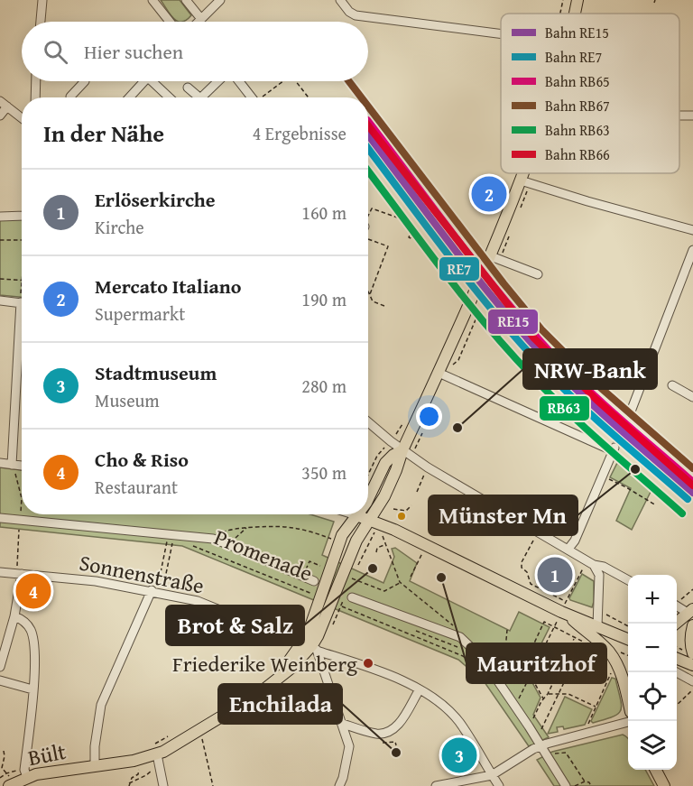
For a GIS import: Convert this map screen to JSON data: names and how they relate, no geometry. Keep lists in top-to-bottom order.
{
  "streets": {
    "main road": ["Bült"],
    "street": ["Promenade", "Sonnenstraße"]
  },
  "crossings": [
    ["Sonnenstraße", "Bült"]
  ],
  "places": [
    "NRW-Bank",
    "Münster Mn",
    "Brot & Salz",
    "Mauritzhof",
    "Friederike Weinberg",
    "Enchilada"
  ],
  "lines": [
    "rail line RB67",
    "rail line RB65",
    "rail line RB66",
    "rail line RE15",
    "rail line RE7",
    "rail line RB63"
  ],
  "legend": [
    "Bahn RE15",
    "Bahn RE7",
    "Bahn RB65",
    "Bahn RB67",
    "Bahn RB63",
    "Bahn RB66"
  ],
  "page": {
    "search": "Hier suchen",
    "heading": ["In der Nähe", "4 Ergebnisse"],
    "list": [
      {
        "mark": "1",
        "name": "Erlöserkirche",
        "note": "Kirche",
        "value": "160 m"
      },
      {
        "mark": "2",
        "name": "Mercato Italiano",
        "note": "Supermarkt",
        "value": "190 m"
      },
      {
        "mark": "3",
        "name": "Stadtmuseum",
        "note": "Museum",
        "value": "280 m"
      },
      {
        "mark": "4",
        "name": "Cho & Riso",
        "note": "Restaurant",
        "value": "350 m"
      }
    ],
    "pins": [
      "2",
      "1",
      "4",
      "3"
    ],
    "map_buttons": ["+", "−"]
  }
}
